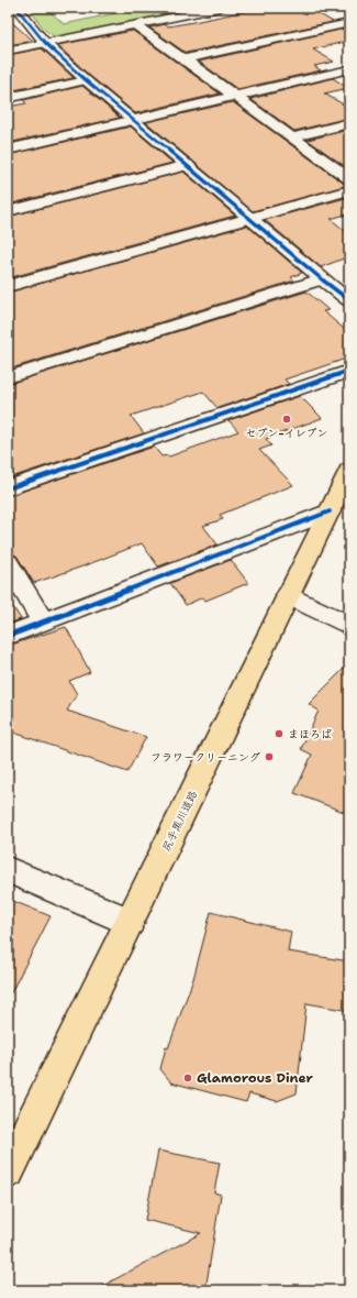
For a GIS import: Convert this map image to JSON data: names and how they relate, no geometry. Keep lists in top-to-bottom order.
{
  "streets": {
    "main road": ["尻手黒川道路"]
  },
  "places": [
    "セブン-イレブン",
    "まほろば",
    "フラワークリーニング",
    "Glamorous Diner"
  ]
}
